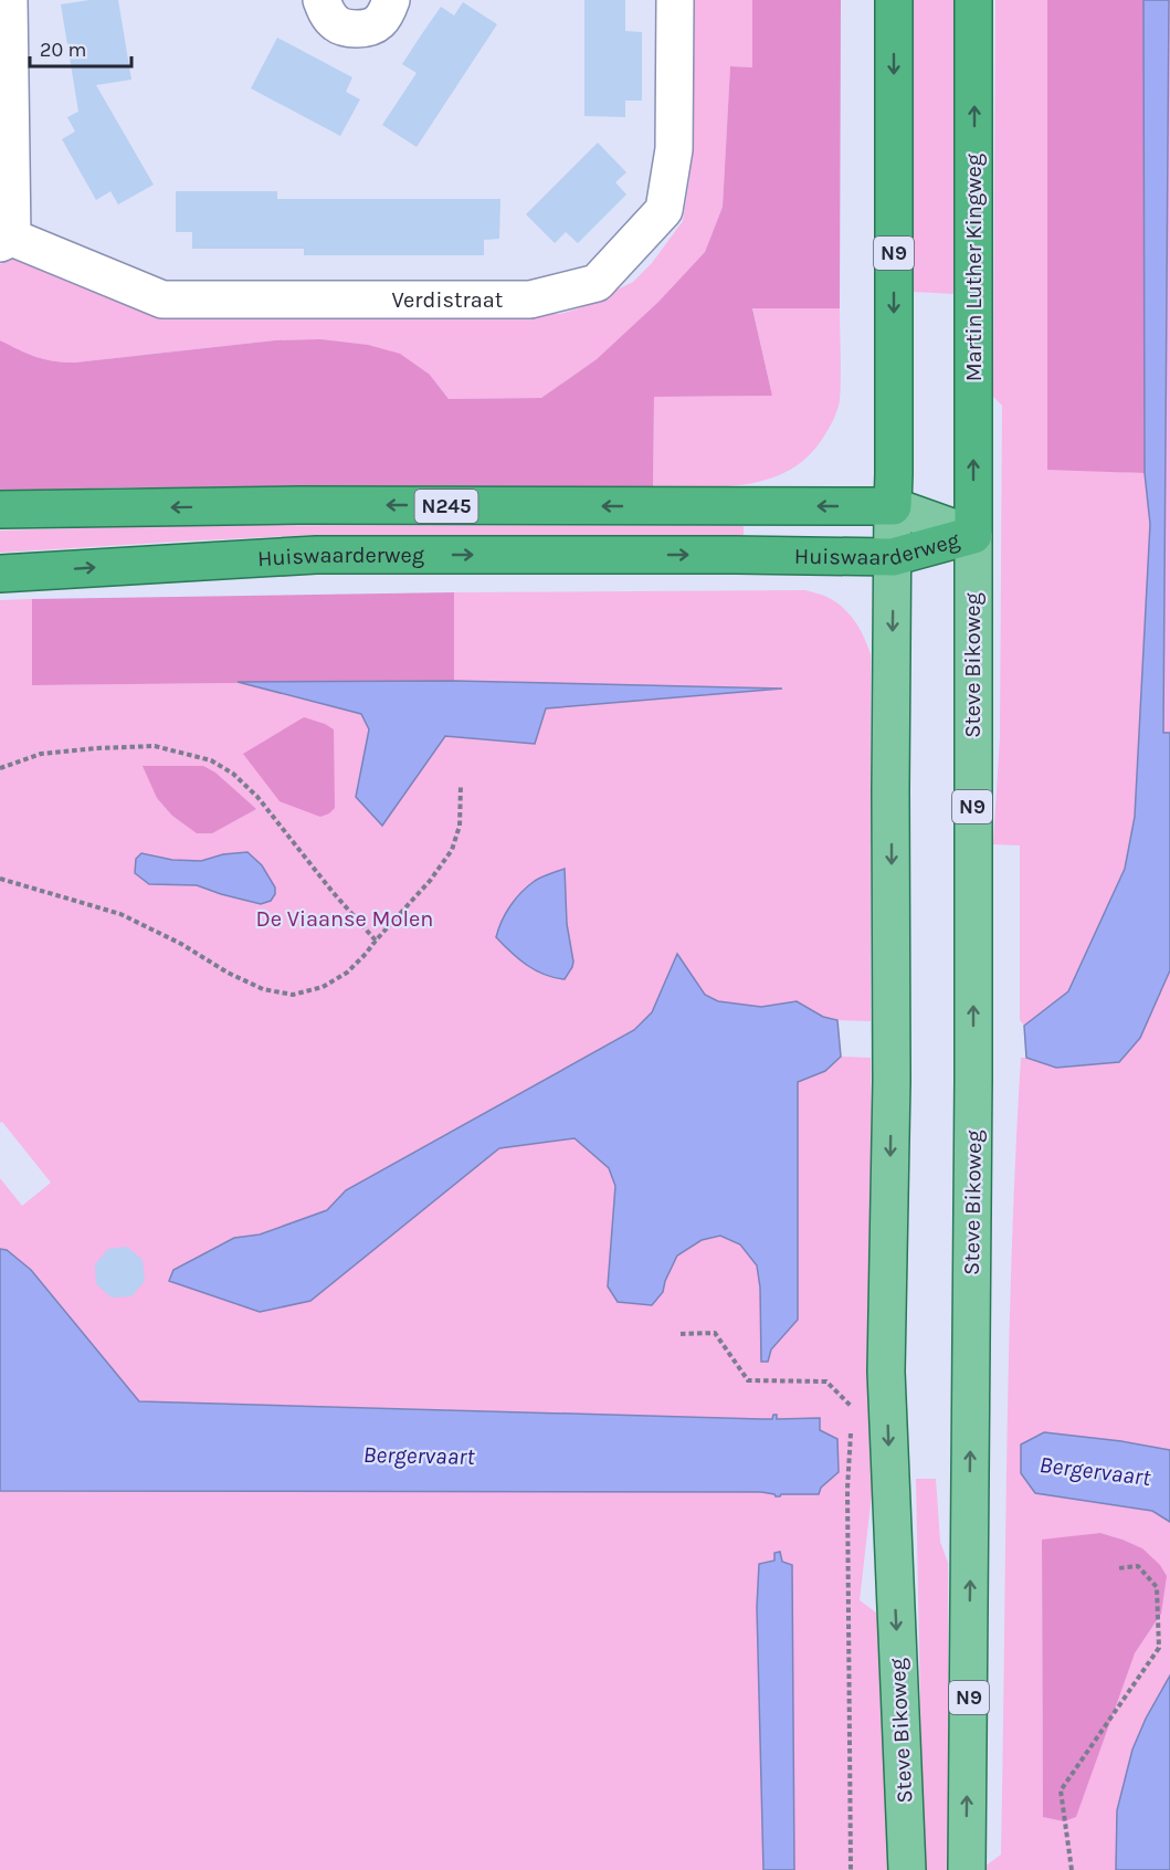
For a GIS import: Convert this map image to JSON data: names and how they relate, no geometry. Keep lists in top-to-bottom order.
{
  "streets": {
    "highway": [
      "N9",
      "Martin Luther Kingweg",
      "N245",
      "Huiswaarderweg"
    ],
    "main road": ["Steve Bikoweg"],
    "street": ["Verdistraat"]
  },
  "crossings": [
    ["N9", "Huiswaarderweg"],
    ["N9", "Steve Bikoweg"],
    ["Martin Luther Kingweg", "Huiswaarderweg"],
    ["Martin Luther Kingweg", "Steve Bikoweg"],
    ["Huiswaarderweg", "Steve Bikoweg"]
  ],
  "water": ["Bergervaart"],
  "parks": ["De Viaanse Molen"],
  "scale_bar": "20 m"
}
